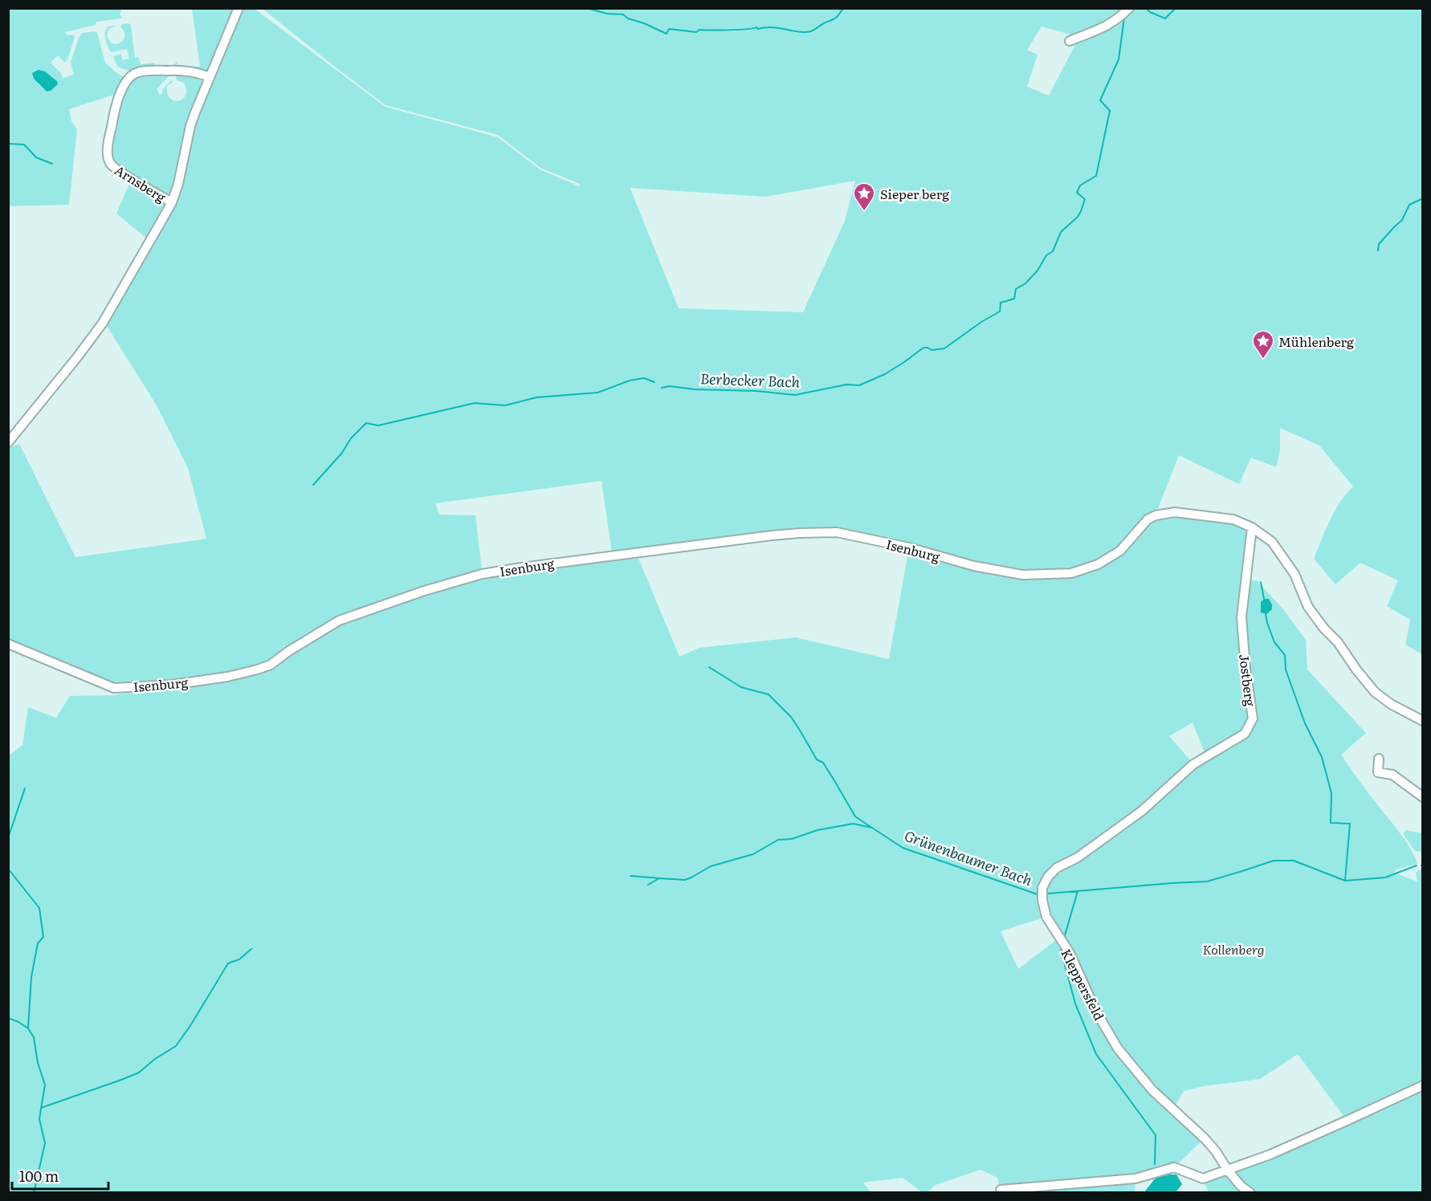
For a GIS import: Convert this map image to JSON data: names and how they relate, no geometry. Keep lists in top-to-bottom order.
{
  "streets": {
    "street": [
      "Arnsberg",
      "Isenburg",
      "Jostberg",
      "Kleppersfeld"
    ]
  },
  "crossings": [
    ["Isenburg", "Jostberg"],
    ["Jostberg", "Kleppersfeld"]
  ],
  "water": ["Berbecker Bach", "Grünenbaumer Bach"],
  "parks": ["Kollenberg"],
  "places": {
    "place": ["Sieper berg", "Mühlenberg"]
  },
  "scale_bar": "100 m"
}
